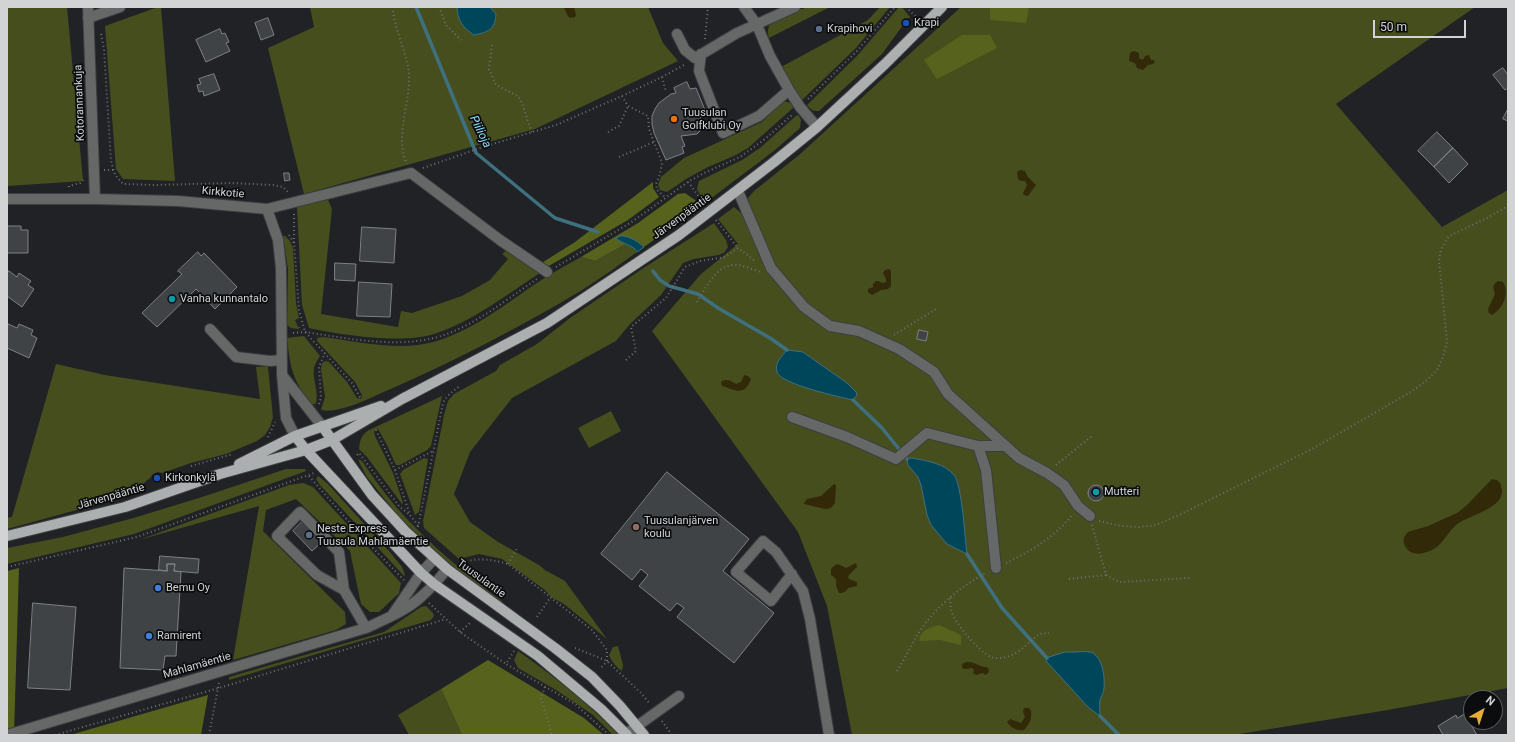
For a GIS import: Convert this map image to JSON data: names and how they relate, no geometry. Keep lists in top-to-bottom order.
{
  "streets": {
    "main road": ["Järvenpääntie", "Tuusulantie"],
    "street": ["Kotorannankuja", "Kirkkotie", "Mahlamäentie"]
  },
  "crossings": [
    ["Kotorannankuja", "Kirkkotie"],
    ["Järvenpääntie", "Tuusulantie"],
    ["Tuusulantie", "Mahlamäentie"]
  ],
  "water": ["Piilioja"],
  "places": [
    "Krapi",
    "Krapihovi",
    "Tuusulan Golfklubi Oy",
    "Vanha kunnantalo",
    "Kirkonkylä",
    "Mutteri",
    "Tuusulanjärven koulu",
    "Neste Express Tuusula Mahlamäentie",
    "Bemu Oy",
    "Ramirent"
  ],
  "scale_bar": "50 m",
  "north": "top right"
}
